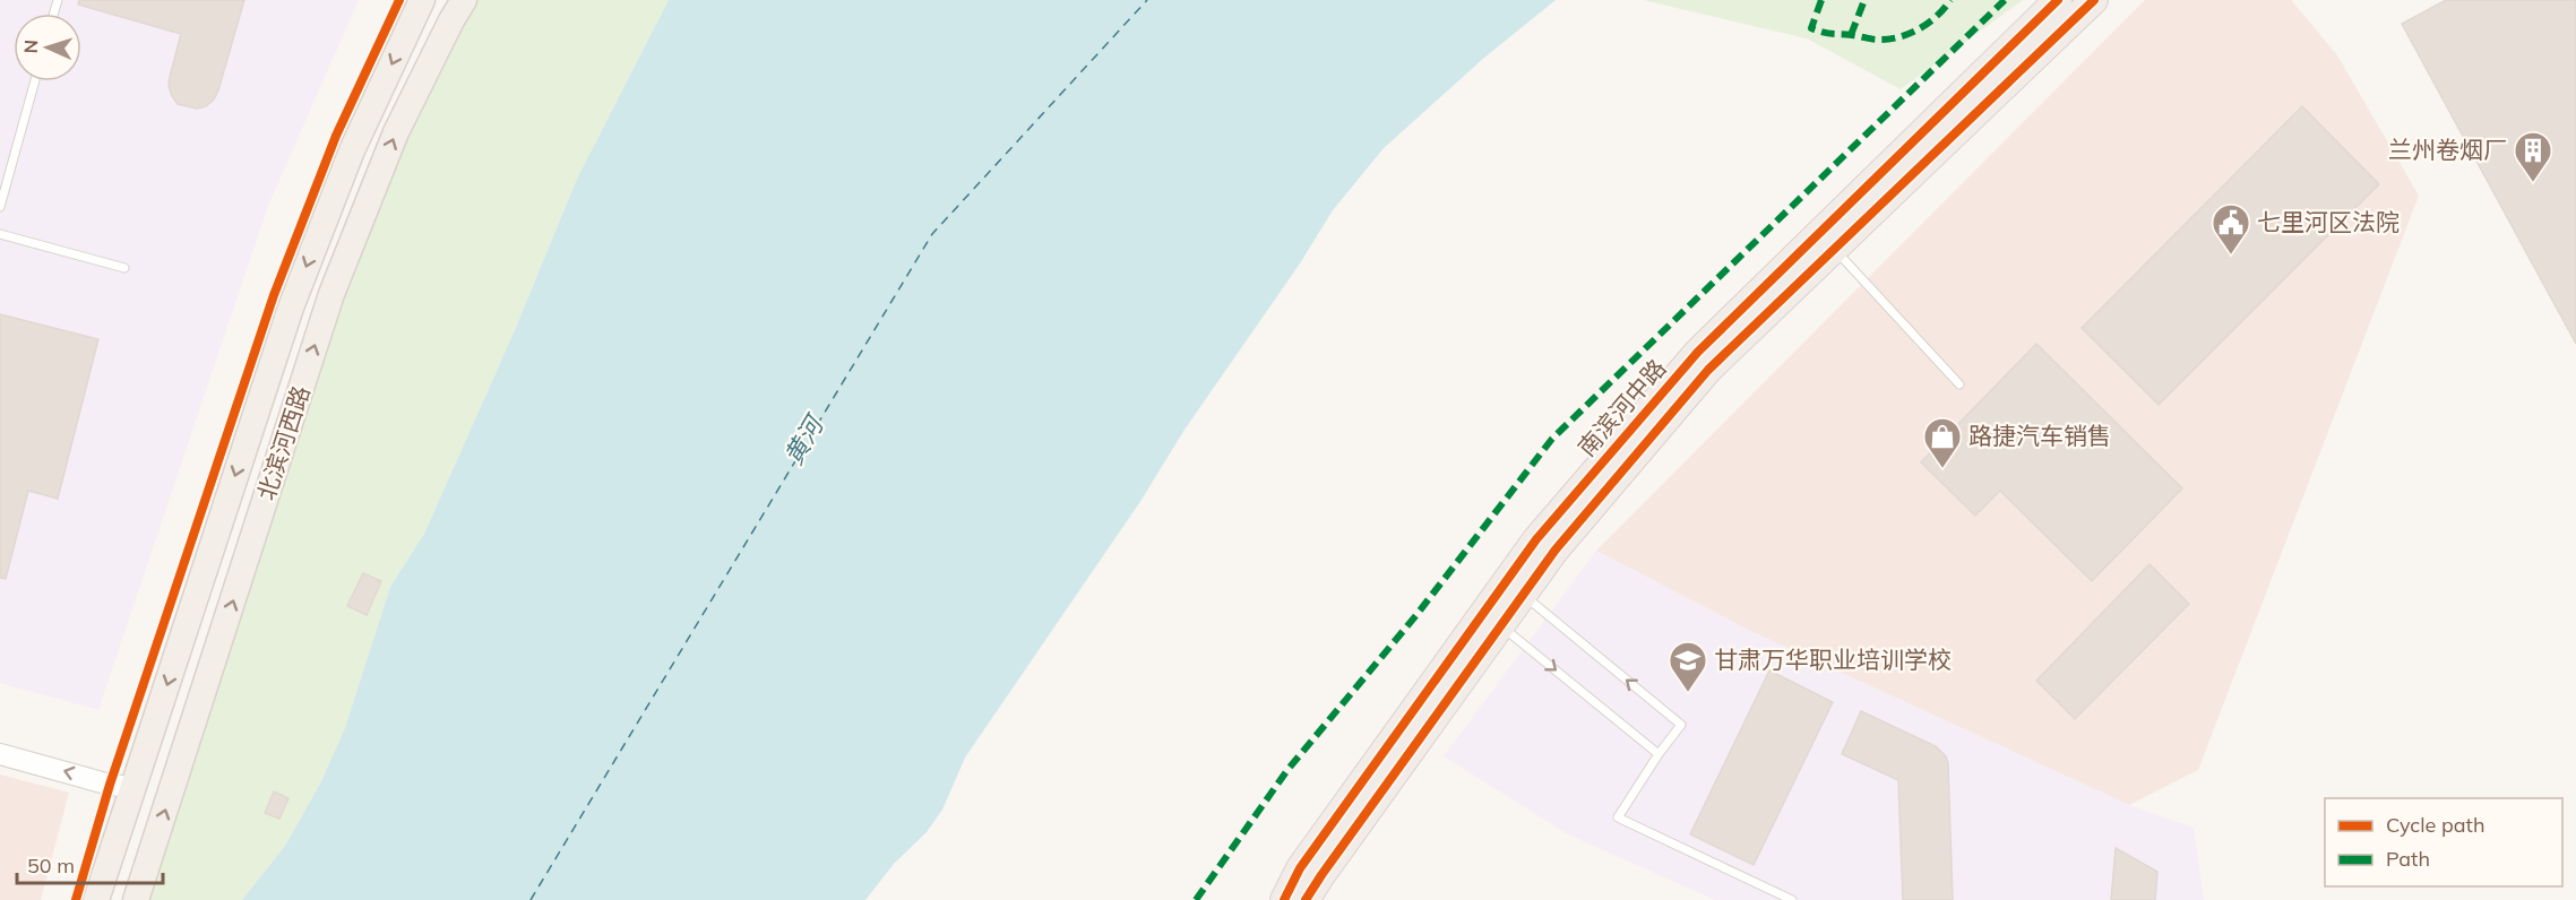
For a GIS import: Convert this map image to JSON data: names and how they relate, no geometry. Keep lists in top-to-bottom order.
{
  "streets": {
    "highway": ["南滨河中路"],
    "main road": ["北滨河西路"]
  },
  "water": ["黄河"],
  "places": {
    "building": ["兰州卷烟厂"],
    "public building": ["七里河区法院"],
    "shop": ["路捷汽车销售"],
    "school or university": ["甘肃万华职业培训学校"]
  },
  "legend": ["Cycle path", "Path"],
  "scale_bar": "50 m",
  "north": "left"
}
